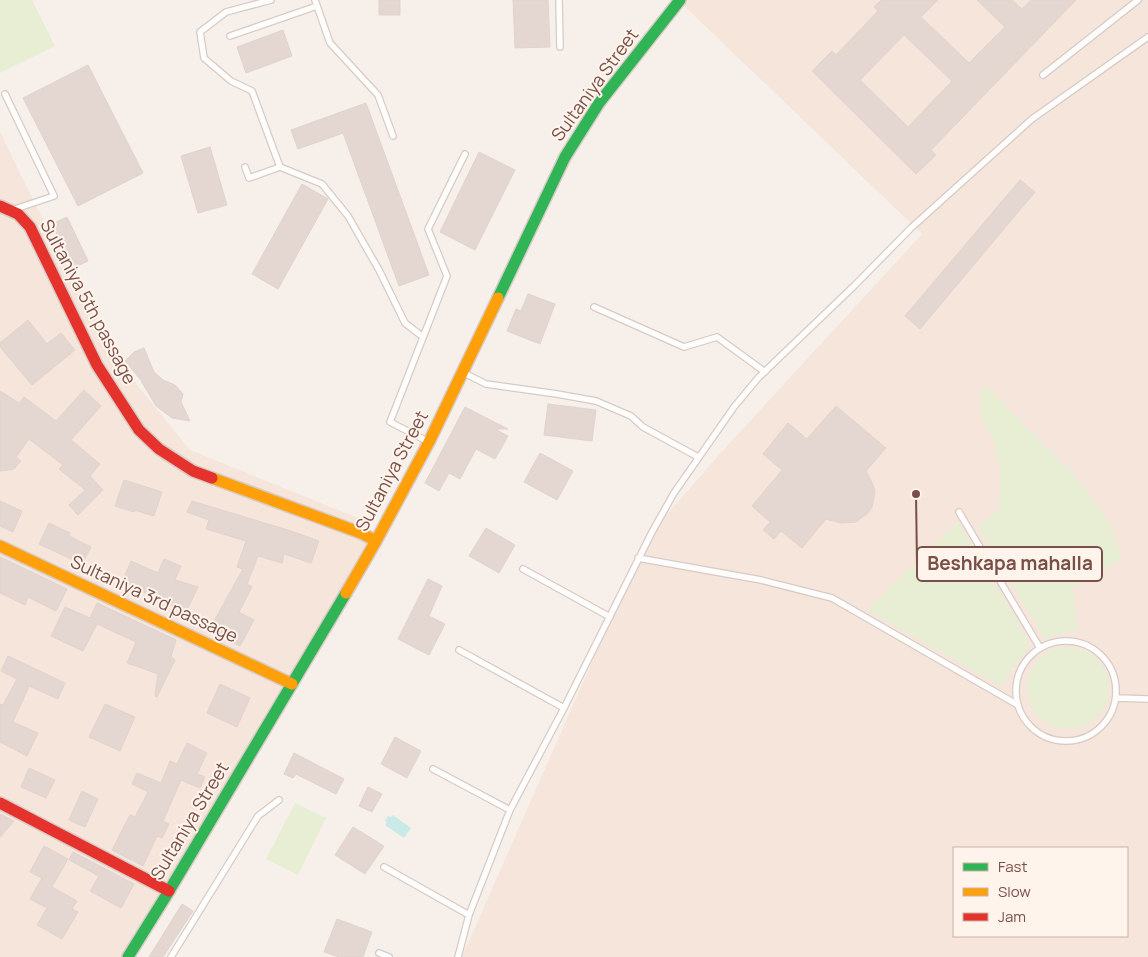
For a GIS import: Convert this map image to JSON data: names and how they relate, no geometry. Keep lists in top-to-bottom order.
{
  "streets": {
    "street": ["Sultаniya Street", "Sultaniya 5th passage", "Sultaniya 3rd passage"]
  },
  "crossings": [
    ["Sultаniya Street", "Sultaniya 5th passage"],
    ["Sultаniya Street", "Sultaniya 3rd passage"]
  ],
  "places": ["Beshkapa mahalla"],
  "legend": ["Fast", "Slow", "Jam"]
}
